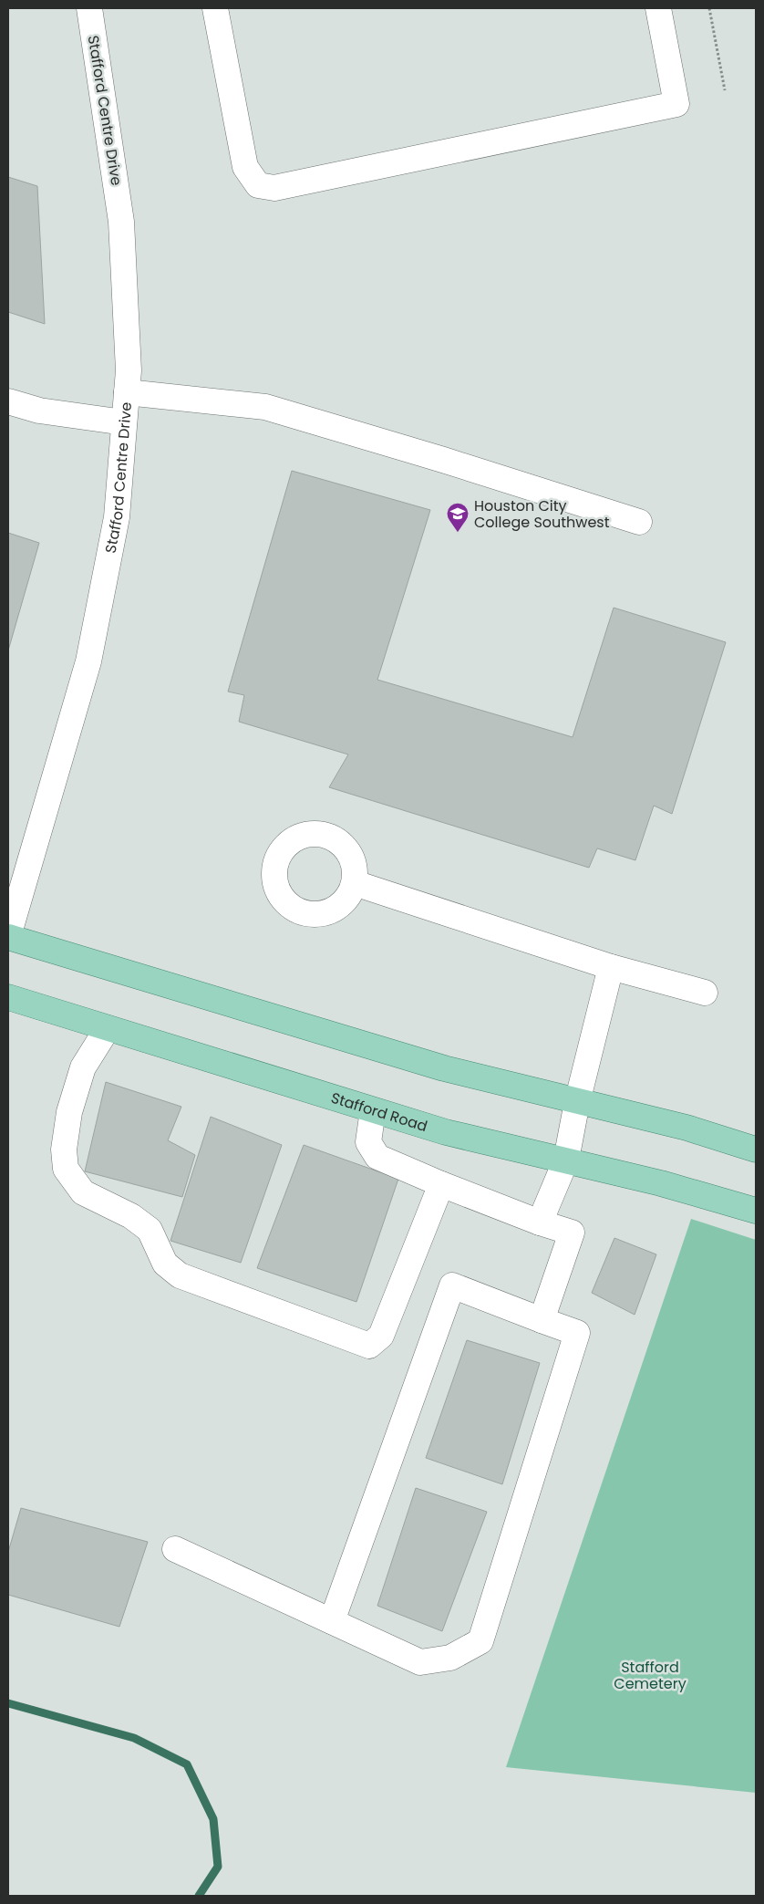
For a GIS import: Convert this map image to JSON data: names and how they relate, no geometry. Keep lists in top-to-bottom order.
{
  "streets": {
    "main road": ["Stafford Road"],
    "street": ["Stafford Centre Drive"]
  },
  "parks": ["Stafford Cemetery"],
  "places": {
    "school or university": ["Houston City College Southwest"]
  }
}
